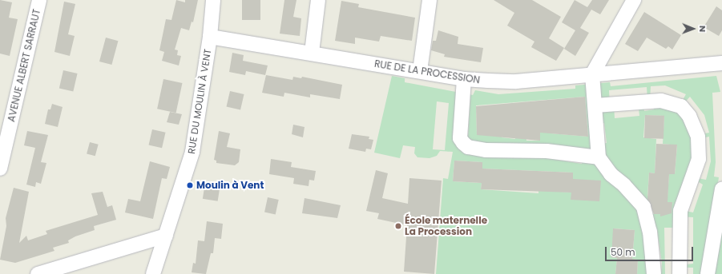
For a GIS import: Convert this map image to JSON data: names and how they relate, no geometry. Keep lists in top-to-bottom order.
{
  "streets": {
    "street": ["AVENUE ALBERT SARRAUT", "RUE DE LA PROCESSION", "RUE DU MOULIN À VENT"]
  },
  "crossings": [
    ["RUE DE LA PROCESSION", "RUE DU MOULIN À VENT"]
  ],
  "places": ["Moulin à Vent", "École maternelle La Procession"],
  "scale_bar": "50 m",
  "north": "right"
}
